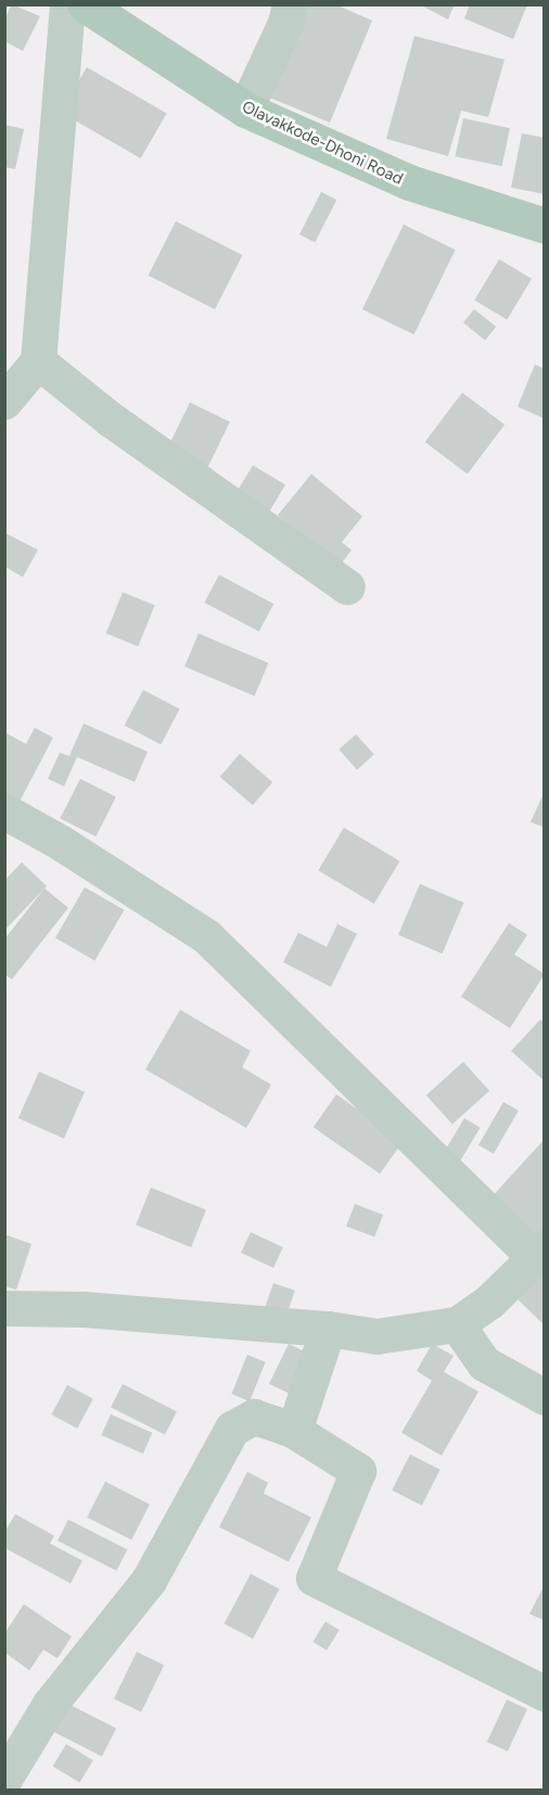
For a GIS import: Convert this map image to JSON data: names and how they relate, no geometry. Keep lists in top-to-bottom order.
{
  "streets": {
    "main road": ["Olavakkode-Dhoni Road"]
  }
}
